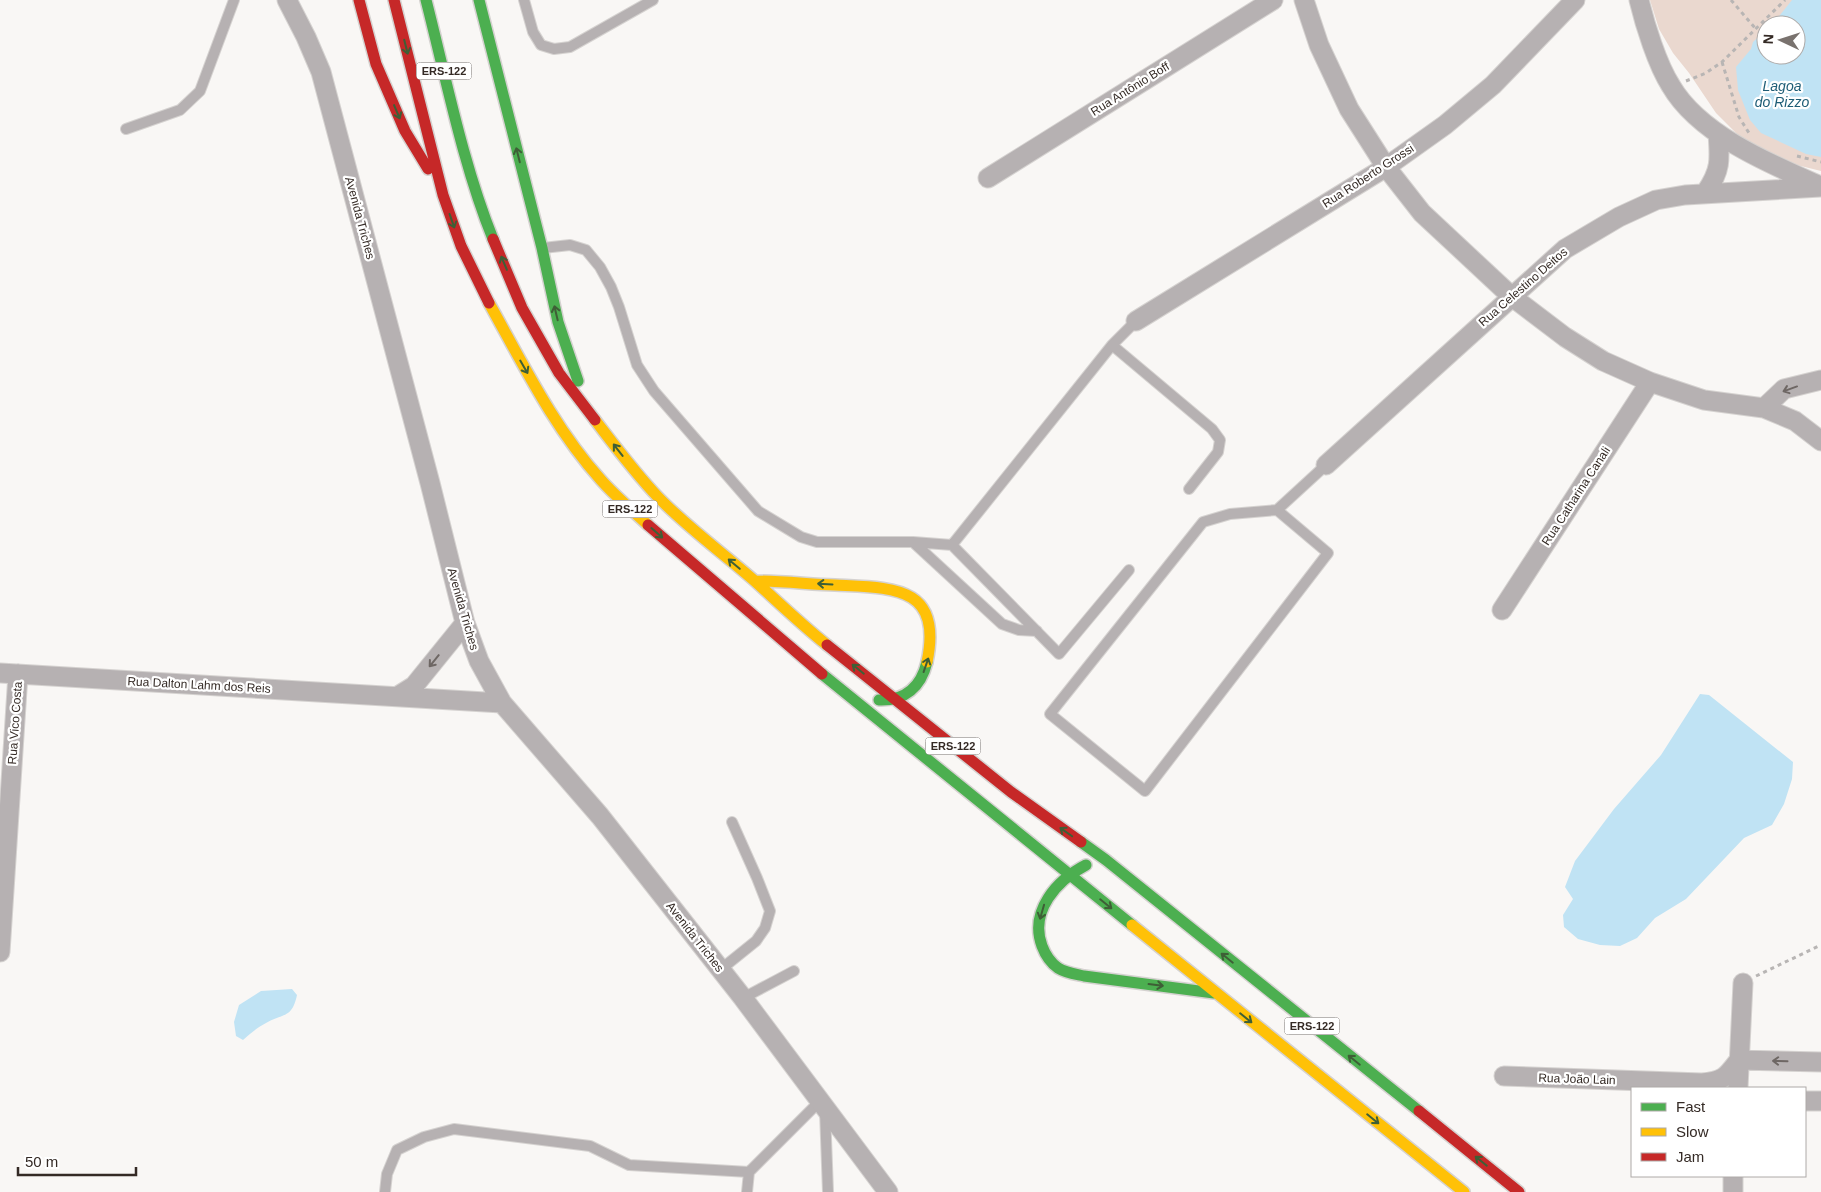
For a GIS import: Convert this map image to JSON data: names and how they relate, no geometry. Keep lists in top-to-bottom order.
{
  "streets": {
    "highway": ["ERS-122"],
    "street": [
      "Rua Antônio Boff",
      "Rua Roberto Grossi",
      "Avenida Triches",
      "Rua Celestino Deitos",
      "Rua Catharina Canali",
      "Rua Dalton Lahm dos Reis",
      "Rua Vico Costa",
      "Rua João Lain"
    ]
  },
  "crossings": [
    ["Avenida Triches", "Rua Dalton Lahm dos Reis"],
    ["Rua Dalton Lahm dos Reis", "Rua Vico Costa"]
  ],
  "water": ["Lagoa do Rizzo"],
  "legend": ["Fast", "Slow", "Jam"],
  "scale_bar": "50 m",
  "north": "left"
}
